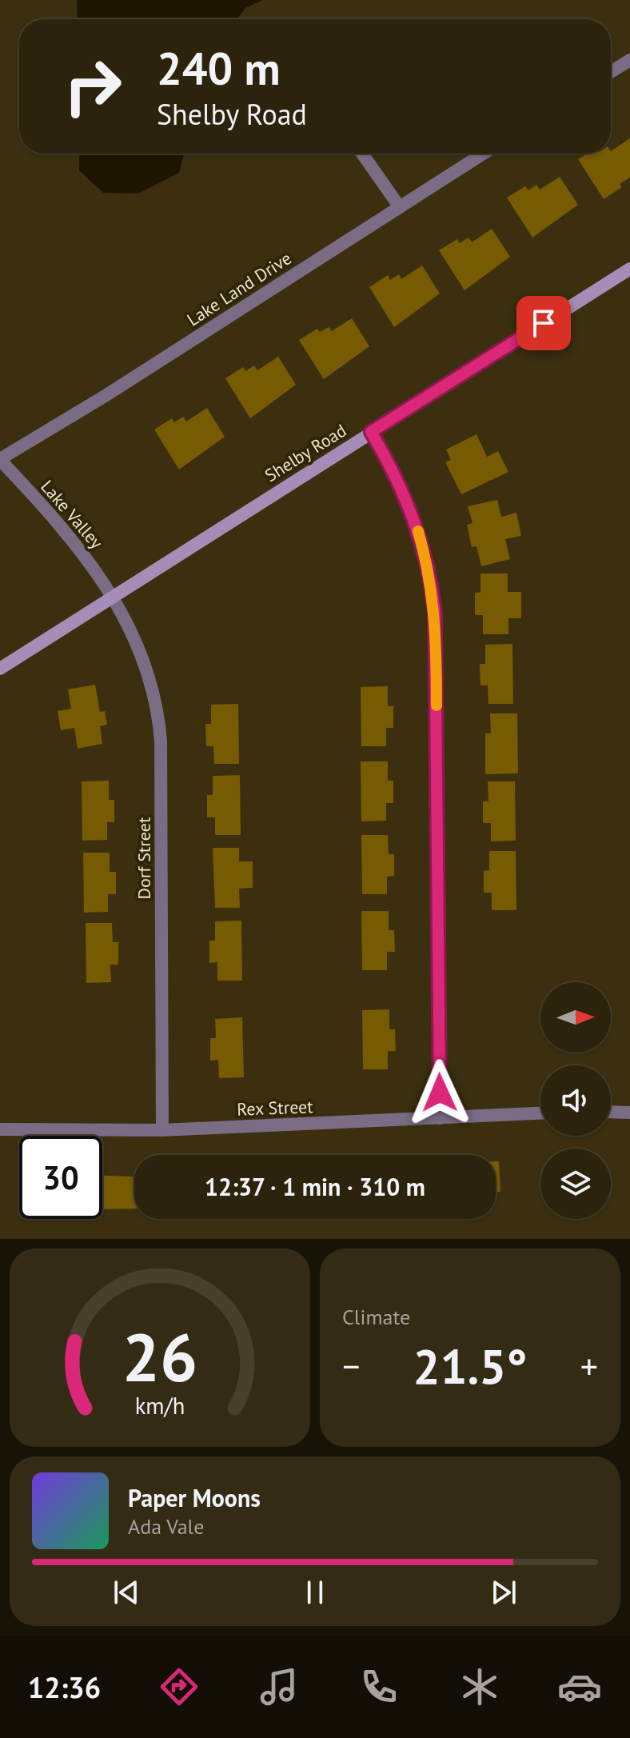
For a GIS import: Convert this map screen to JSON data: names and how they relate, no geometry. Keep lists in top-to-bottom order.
{
  "streets": {
    "street": [
      "Lake Land Drive",
      "Shelby Road",
      "Lake Valley",
      "Dorf Street",
      "Rex Street"
    ]
  },
  "crossings": [
    ["Lake Land Drive", "Lake Valley"],
    ["Shelby Road", "Lake Valley"],
    ["Shelby Road", "Dorf Street"],
    ["Lake Valley", "Dorf Street"],
    ["Dorf Street", "Rex Street"]
  ],
  "north": "right",
  "page": {
    "turn": ["240 m", "Shelby Road"],
    "limit": "30",
    "trip": "12:37 · 1 min · 310 m",
    "tile": "Climate",
    "heat": ["−", "21.5°", "+"],
    "song": ["Paper Moons", "Ada Vale"],
    "tabs": "12:36",
    "gauge": ["26", "km/h"]
  }
}
